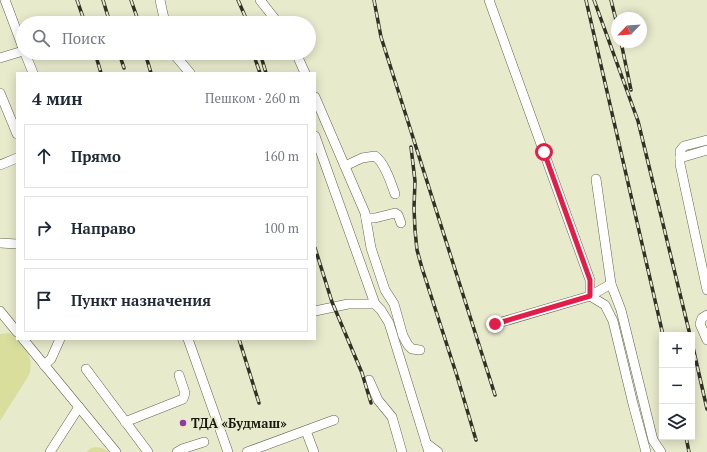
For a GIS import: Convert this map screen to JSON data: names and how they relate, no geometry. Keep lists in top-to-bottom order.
{
  "places": ["ТДА «Будмаш»"],
  "north": "bottom left",
  "page": {
    "search": "Поиск",
    "heading": ["4 мин", "Пешком · 260 m"],
    "list": [
      ["Прямо", "160 m"],
      ["Направо", "100 m"],
      "Пункт назначения"
    ],
    "map_buttons": ["+", "−"]
  }
}
